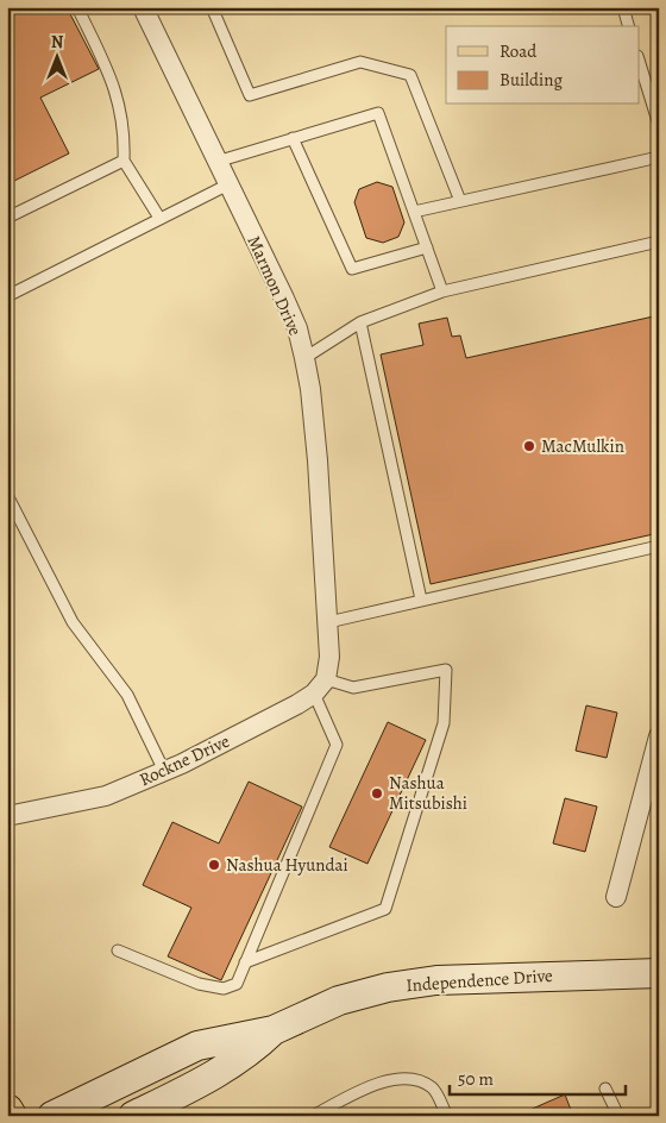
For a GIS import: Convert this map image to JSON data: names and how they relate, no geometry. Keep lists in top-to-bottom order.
{
  "streets": {
    "street": ["Marmon Drive", "Rockne Drive", "Independence Drive"]
  },
  "crossings": [
    ["Marmon Drive", "Rockne Drive"]
  ],
  "places": ["MacMulkin", "Nashua Mitsubishi", "Nashua Hyundai"],
  "legend": ["Road", "Building"],
  "scale_bar": "50 m",
  "north": "top"
}
